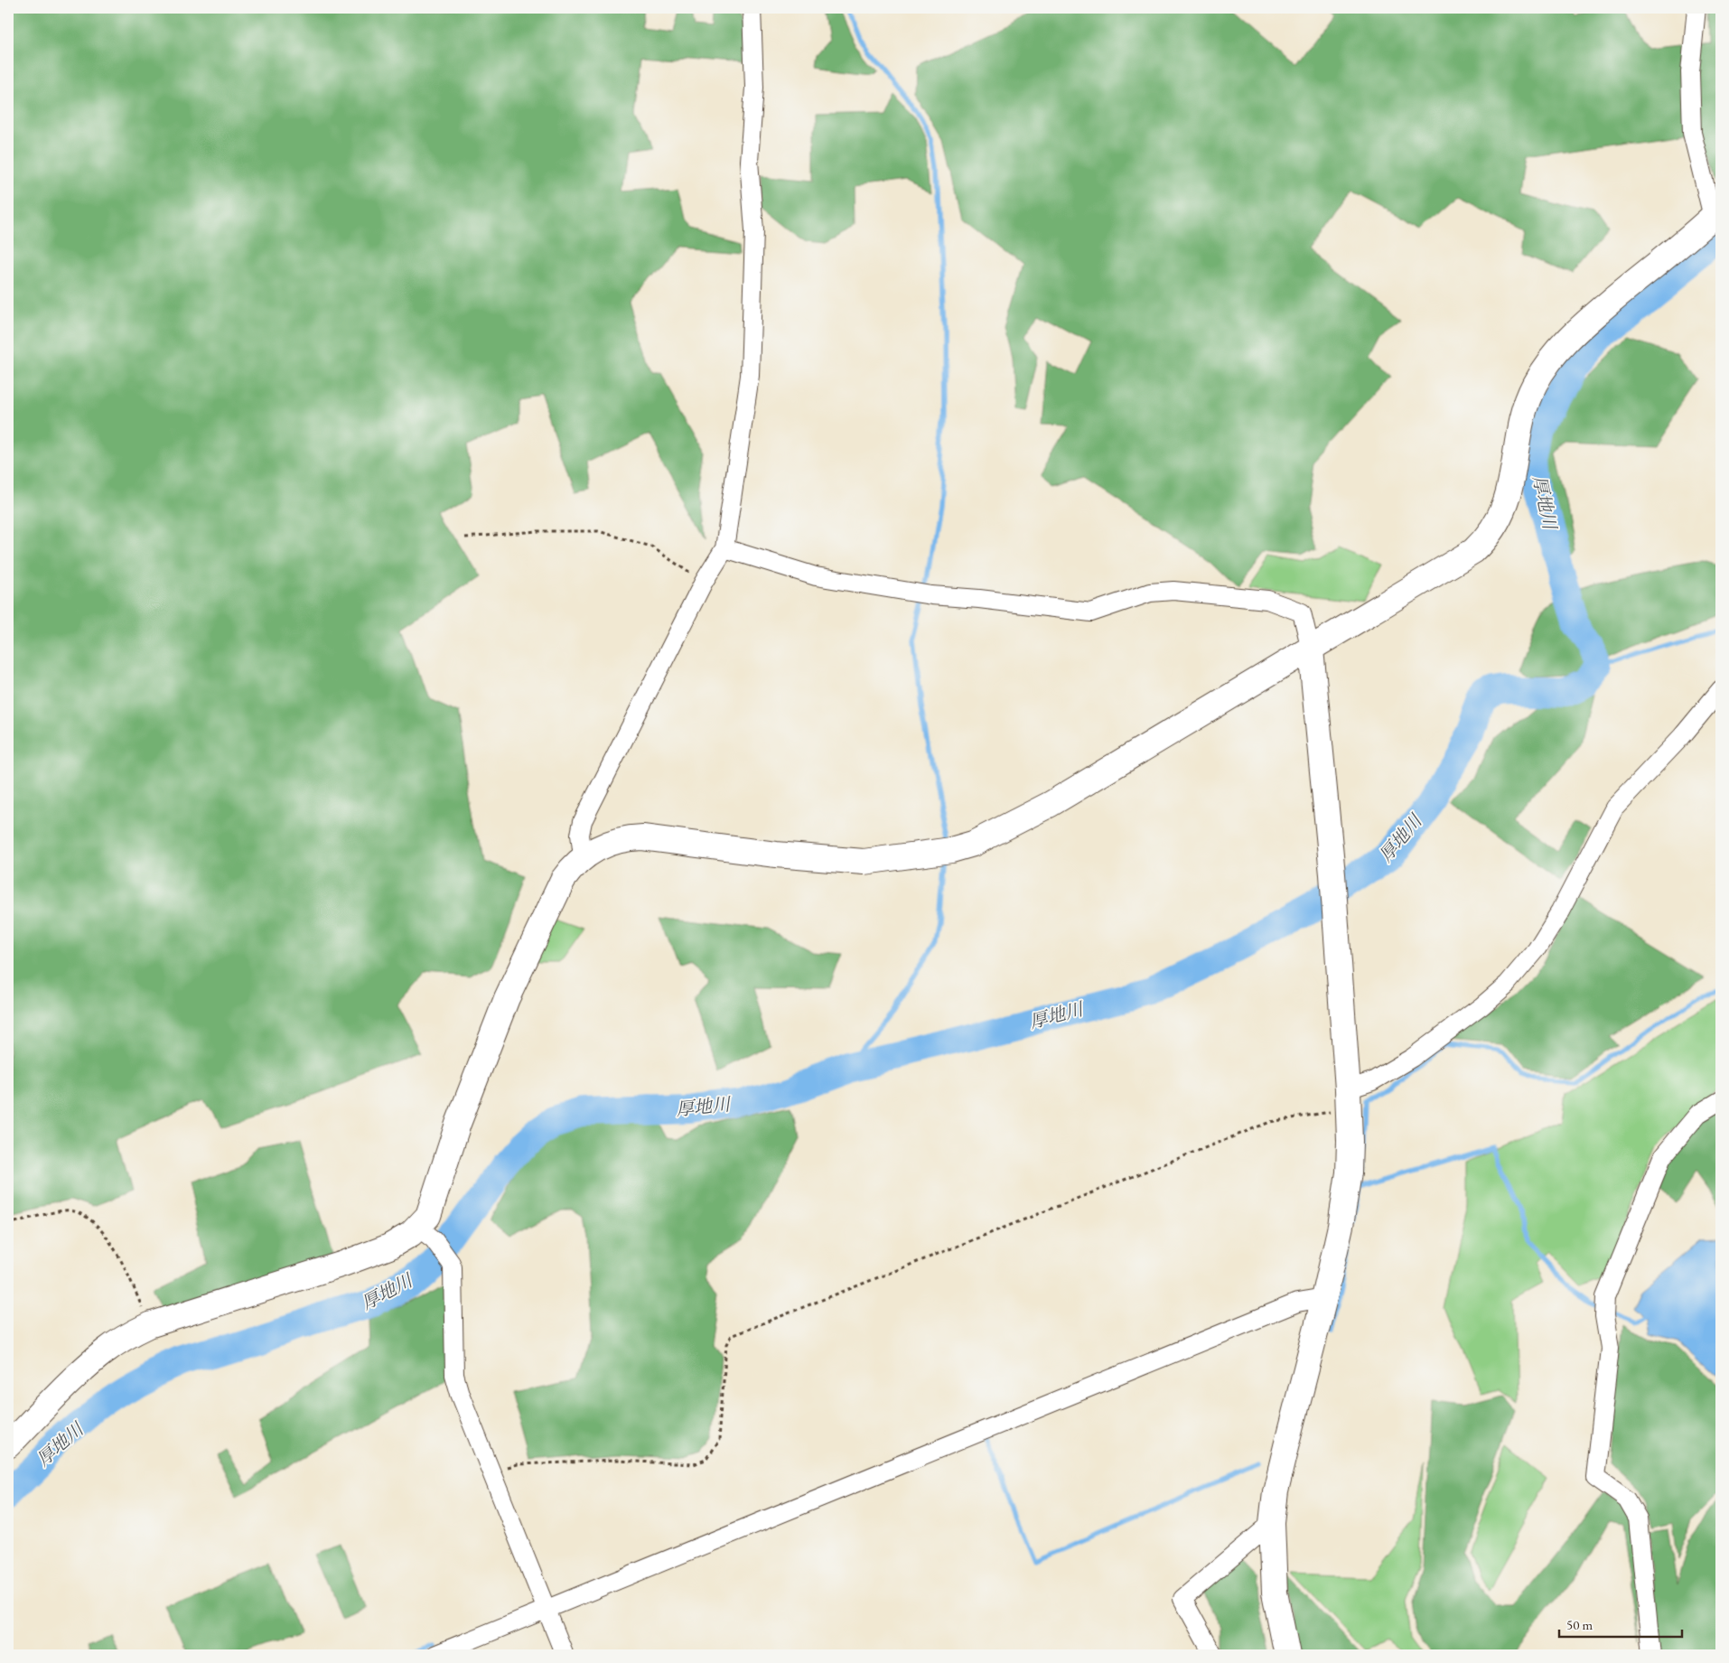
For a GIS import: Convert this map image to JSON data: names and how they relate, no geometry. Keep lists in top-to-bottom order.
{
  "water": ["厚地川"],
  "scale_bar": "50 m"
}
